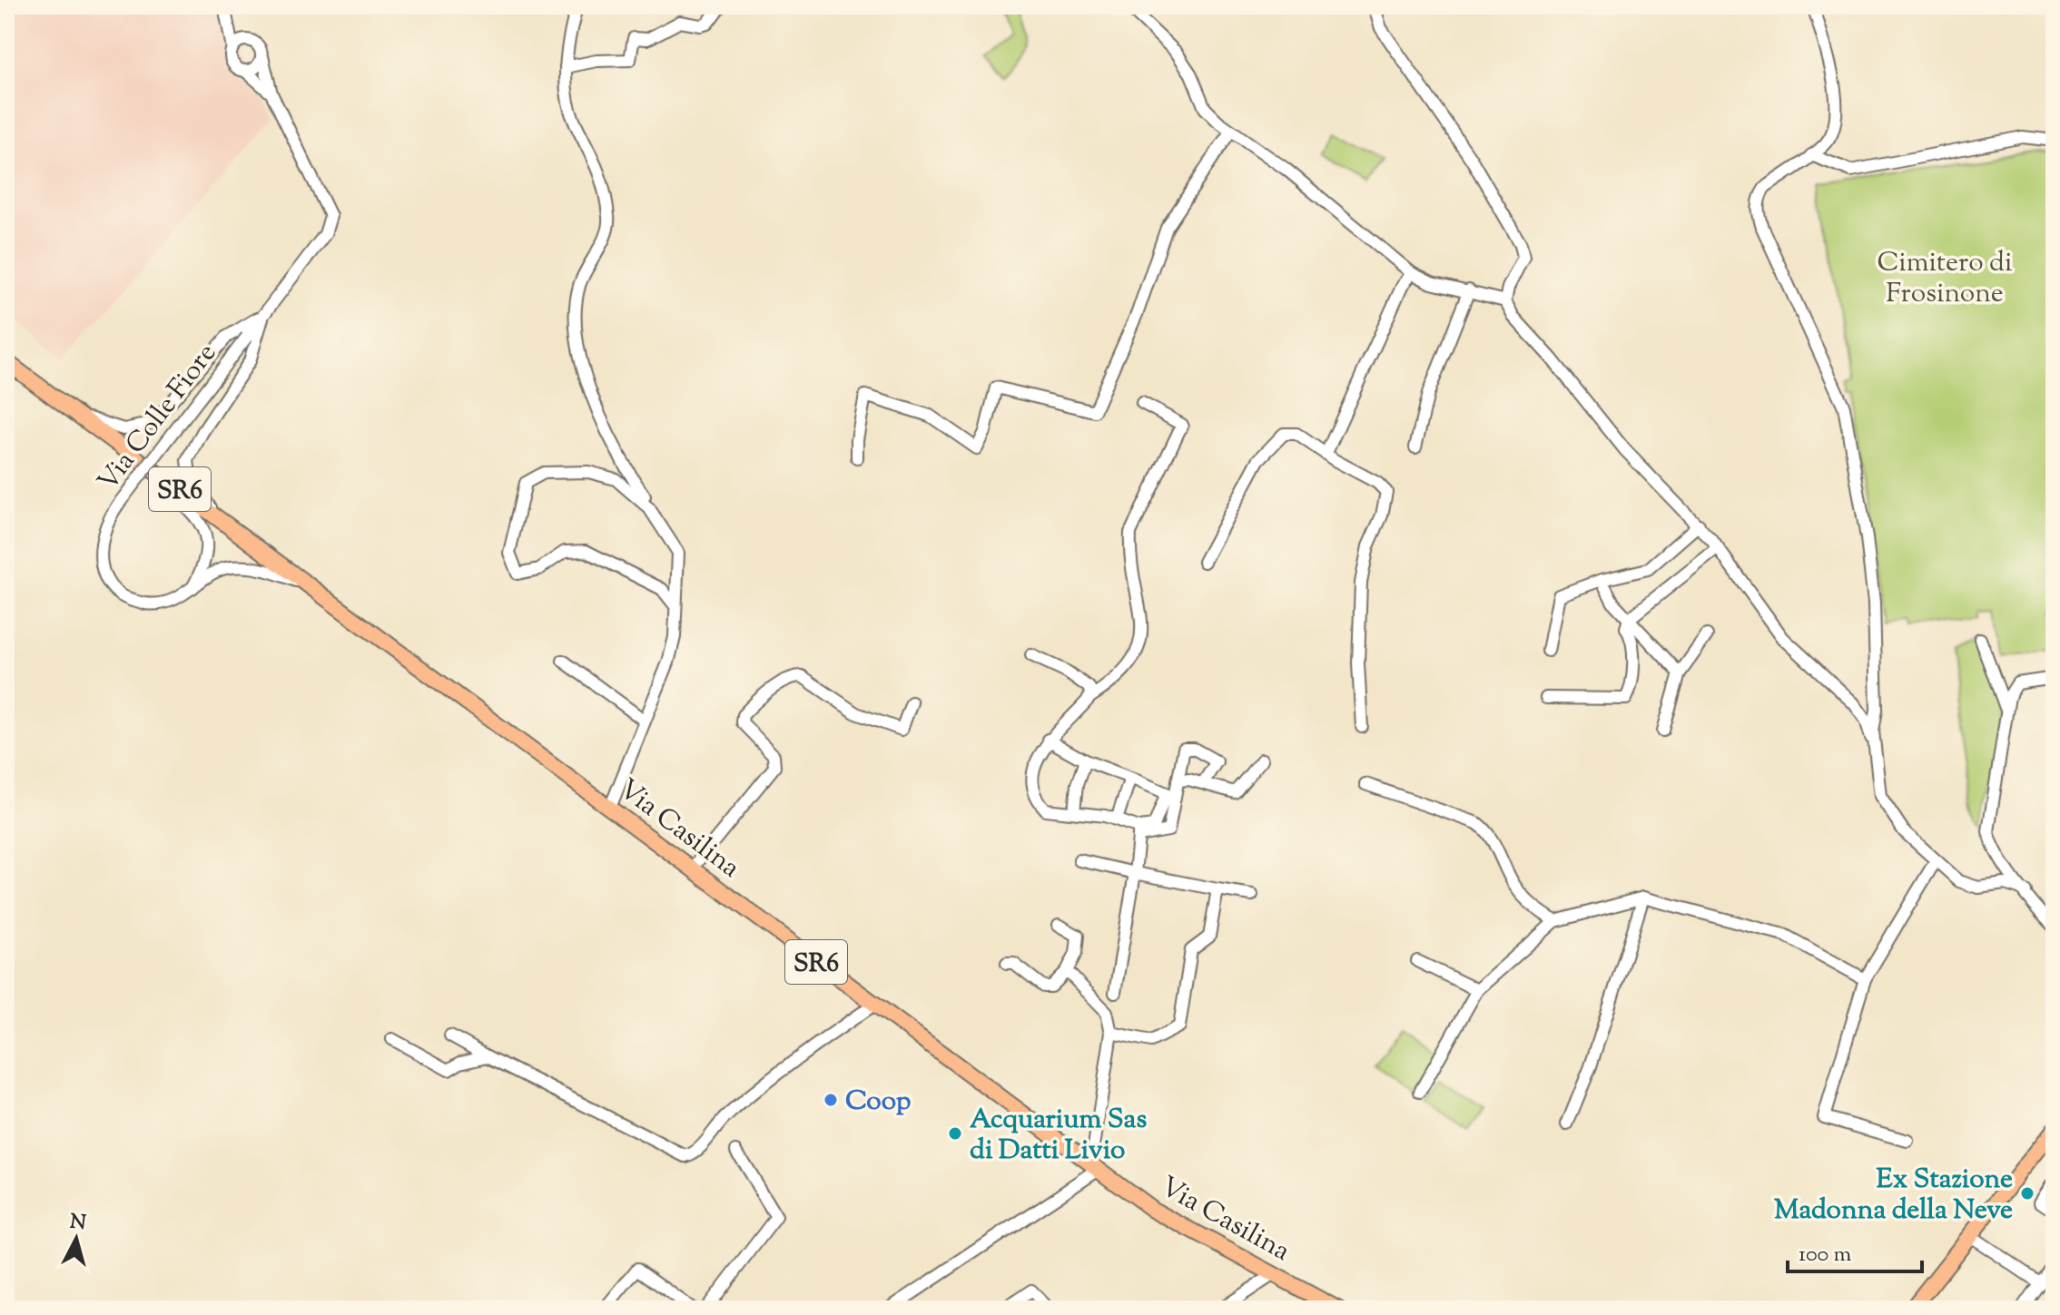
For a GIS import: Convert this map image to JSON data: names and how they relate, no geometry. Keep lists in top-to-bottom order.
{
  "streets": {
    "main road": ["SR6", "Via Casilina"],
    "street": ["Via Colle Fiore"]
  },
  "crossings": [
    ["Via Colle Fiore", "Via Casilina"]
  ],
  "parks": ["Cimitero di Frosinone"],
  "places": ["Coop", "Acquarium Sas di Datti Livio", "Ex Stazione Madonna della Neve"],
  "scale_bar": "100 m",
  "north": "top"
}
